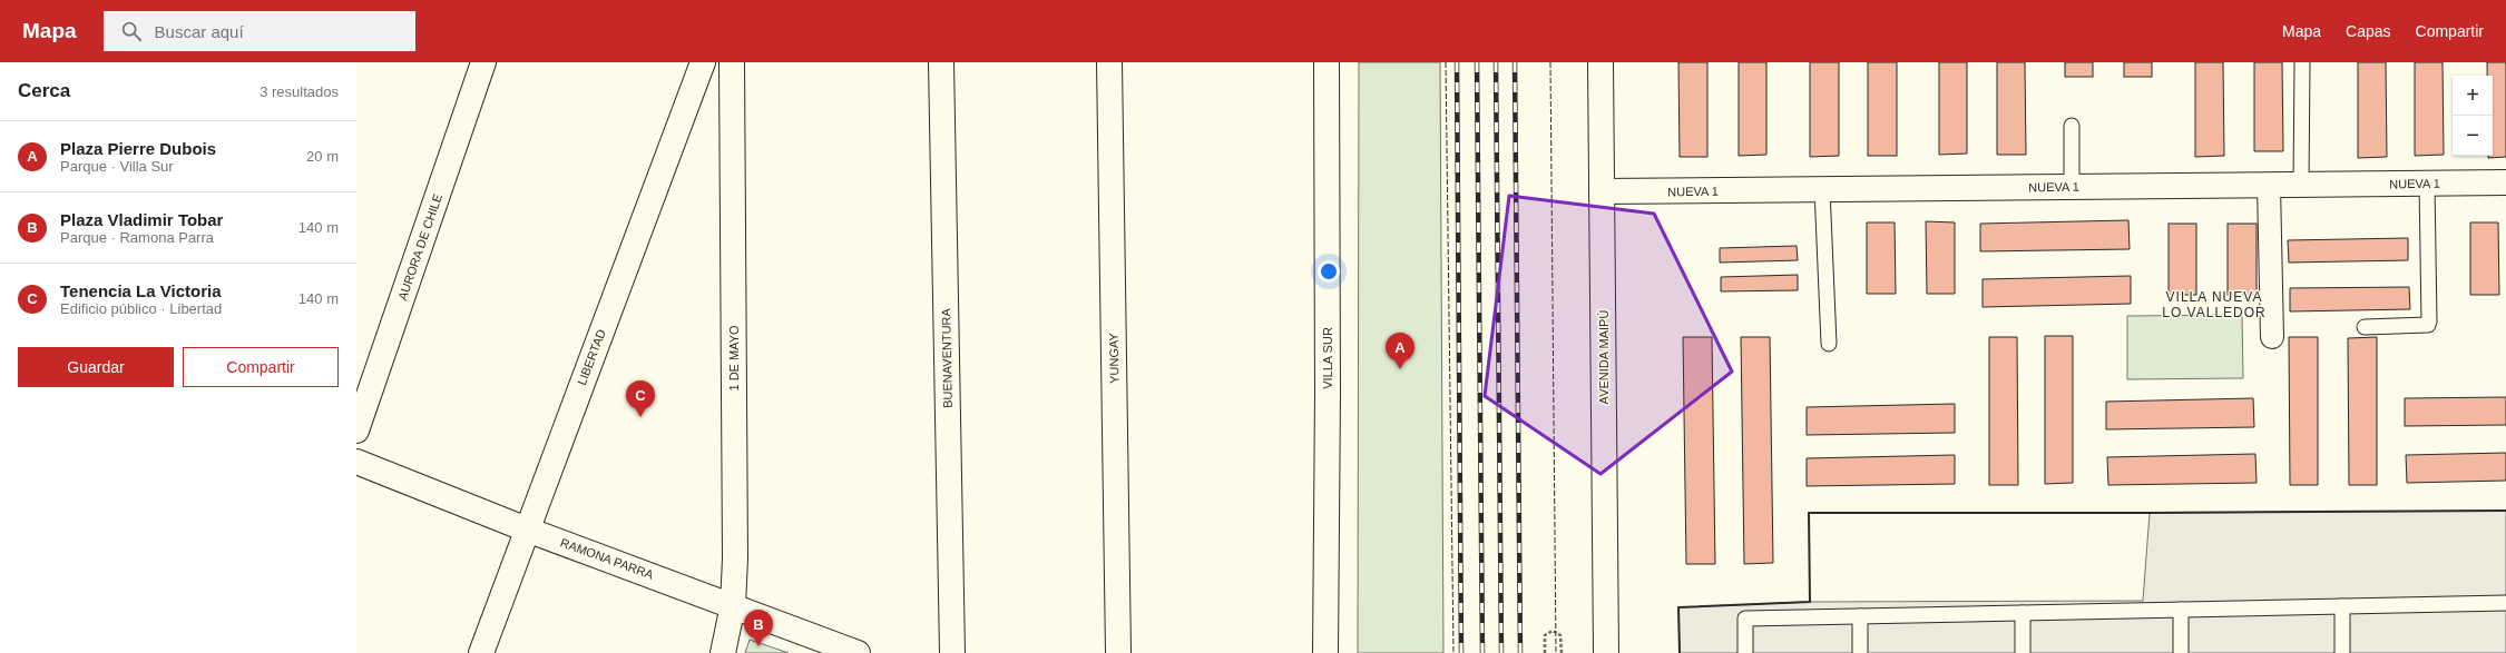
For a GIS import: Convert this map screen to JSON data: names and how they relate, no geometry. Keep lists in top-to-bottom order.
{
  "streets": {
    "street": [
      "NUEVA 1",
      "AURORA DE CHILE",
      "LIBERTAD",
      "AVENIDA MAIPÚ",
      "1 DE MAYO",
      "BUENAVENTURA",
      "YUNGAY",
      "VILLA SUR",
      "RAMONA PARRA"
    ]
  },
  "crossings": [
    ["NUEVA 1", "AVENIDA MAIPÚ"],
    ["LIBERTAD", "RAMONA PARRA"],
    ["1 DE MAYO", "RAMONA PARRA"]
  ],
  "districts": ["VILLA NUEVA LO VALLEDOR"],
  "page": {
    "header": "Mapa",
    "search": "Buscar aquí",
    "nav": ["Mapa", "Capas", "Compartir"],
    "heading": ["Cerca", "3 resultados"],
    "map_buttons": ["+", "−"],
    "list": [
      {
        "mark": "A",
        "name": "Plaza Pierre Dubois",
        "note": "Parque · Villa Sur",
        "value": "20 m"
      },
      {
        "mark": "B",
        "name": "Plaza Vladimir Tobar",
        "note": "Parque · Ramona Parra",
        "value": "140 m"
      },
      {
        "mark": "C",
        "name": "Tenencia La Victoria",
        "note": "Edificio público · Libertad",
        "value": "140 m"
      }
    ],
    "pins": ["A", "C", "B"],
    "buttons": ["Guardar", "Compartir"]
  }
}
